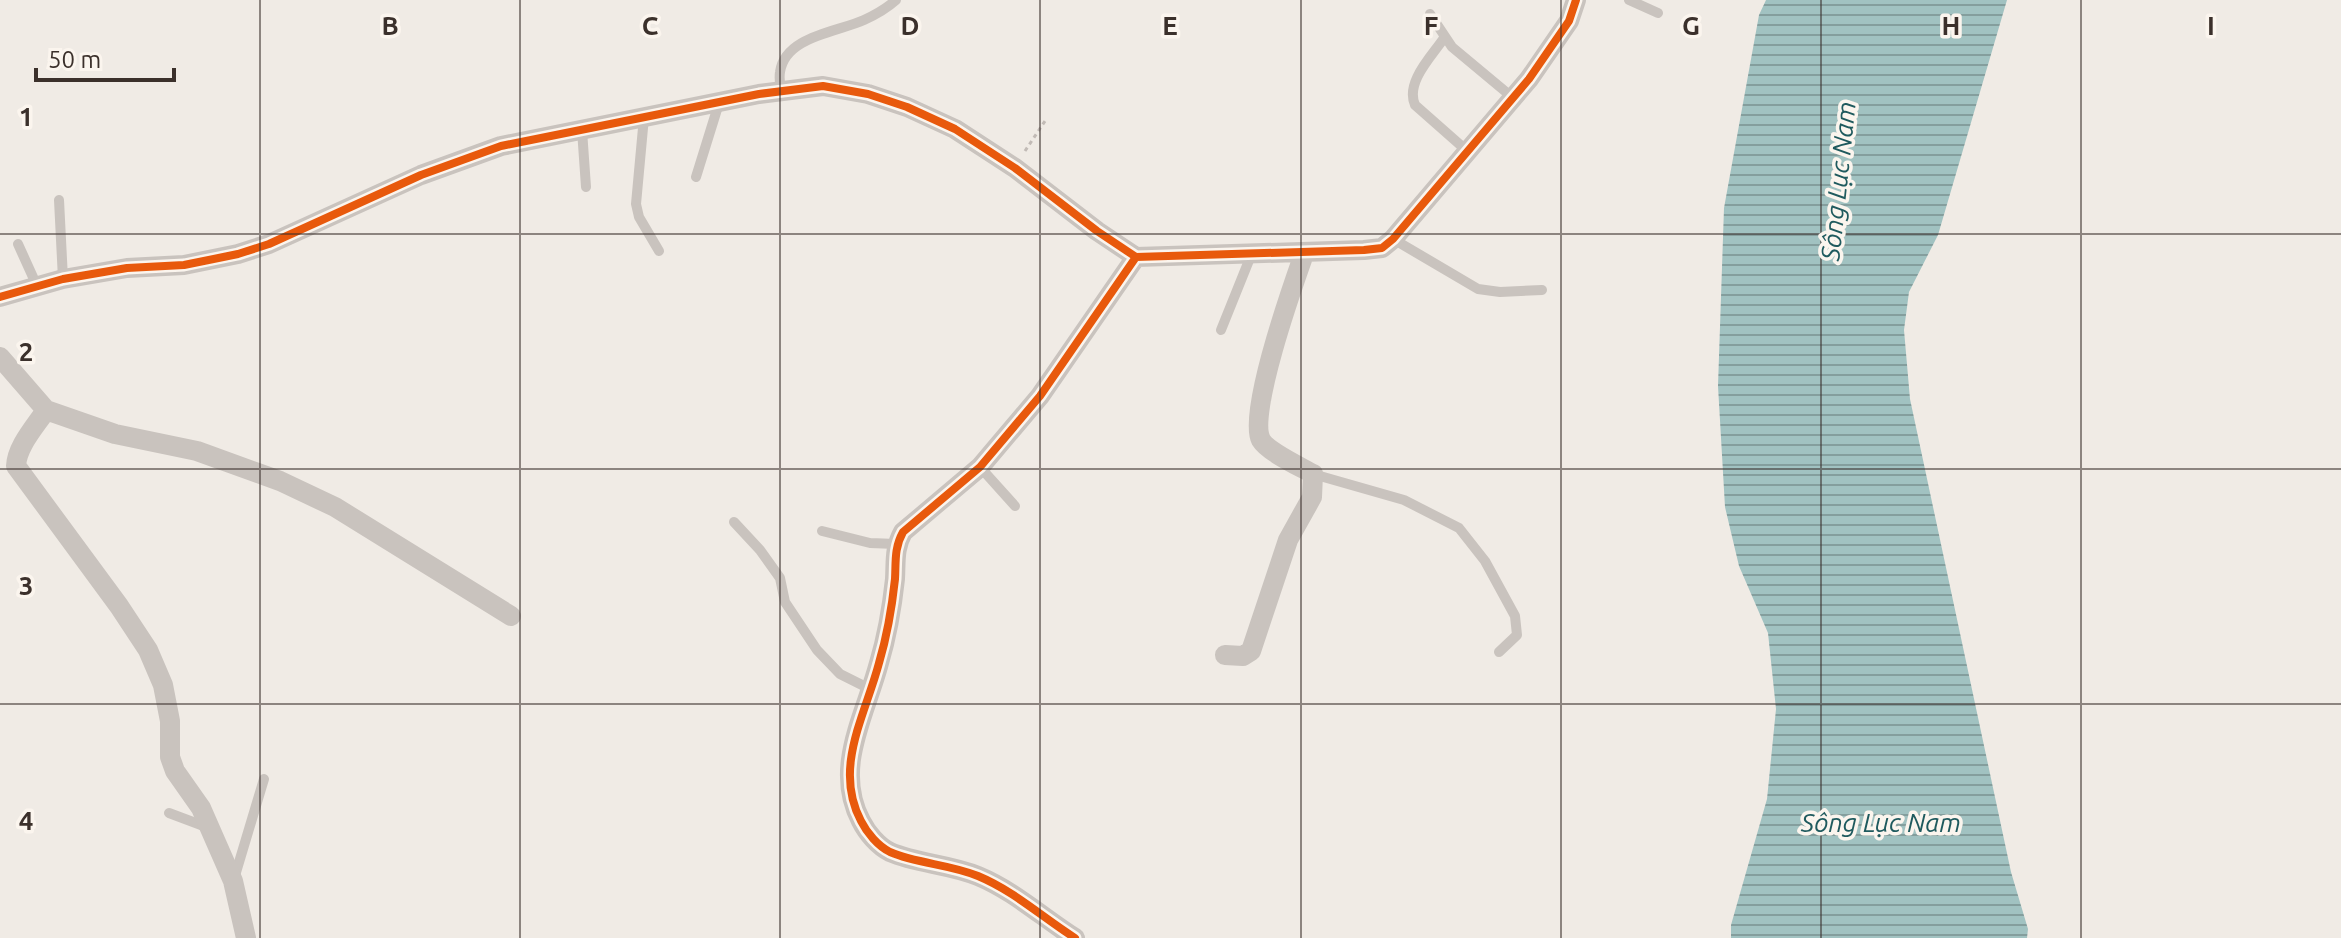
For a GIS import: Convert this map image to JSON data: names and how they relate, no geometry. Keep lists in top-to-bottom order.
{
  "water": ["Sông Lục Nam"],
  "scale_bar": "50 m",
  "grid": {
    "columns": [
      "B",
      "C",
      "D",
      "E",
      "F",
      "G",
      "H",
      "I"
    ],
    "rows": [
      "1",
      "2",
      "3",
      "4"
    ]
  }
}
